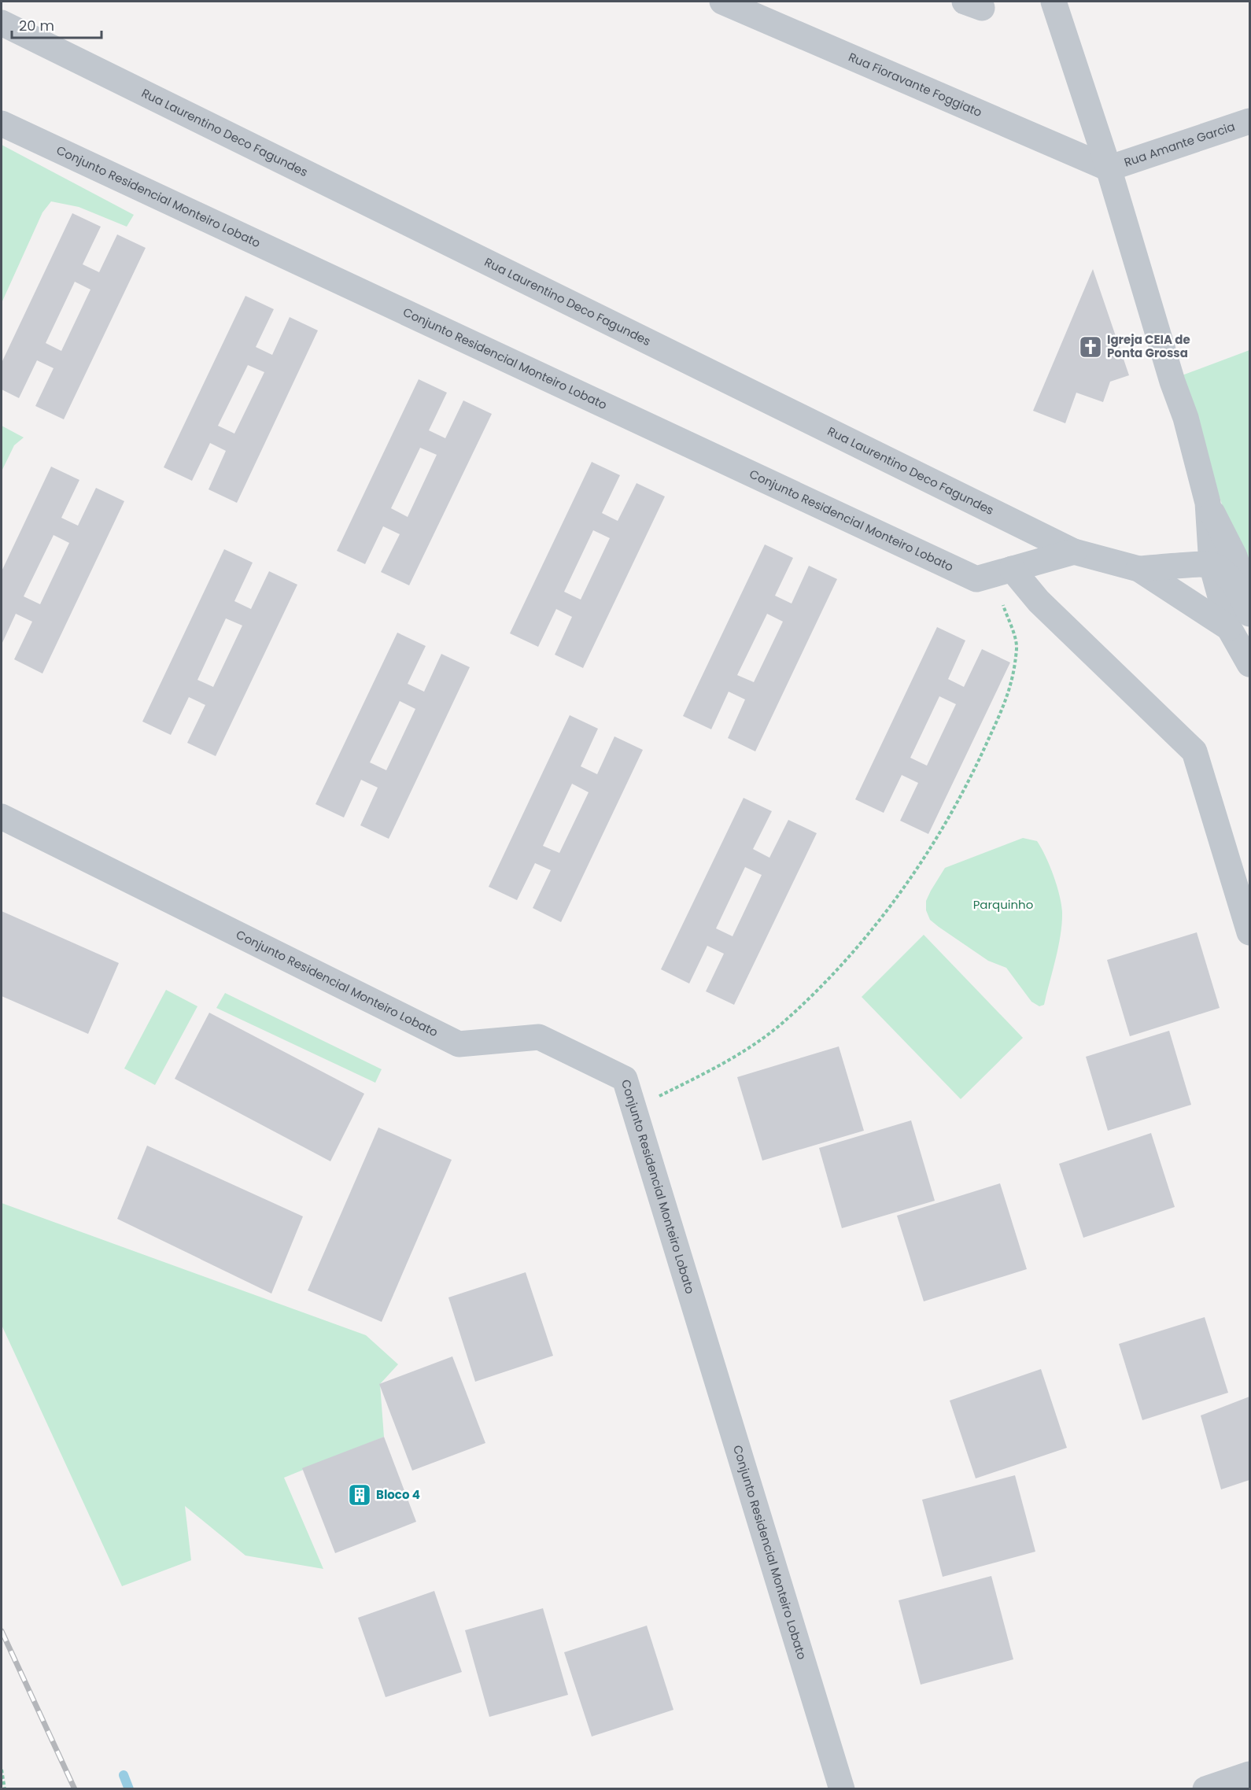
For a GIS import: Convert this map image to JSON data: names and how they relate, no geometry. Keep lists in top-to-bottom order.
{
  "streets": {
    "street": [
      "Rua Fioravante Foggiato",
      "Rua Laurentino Deco Fagundes",
      "Rua Amante Garcia",
      "Conjunto Residencial Monteiro Lobato"
    ]
  },
  "crossings": [
    ["Rua Fioravante Foggiato", "Rua Amante Garcia"],
    ["Rua Laurentino Deco Fagundes", "Conjunto Residencial Monteiro Lobato"]
  ],
  "parks": ["Parquinho"],
  "places": {
    "church": ["Igreja CEIA de Ponta Grossa"],
    "building": ["Bloco 4"]
  },
  "scale_bar": "20 m"
}
